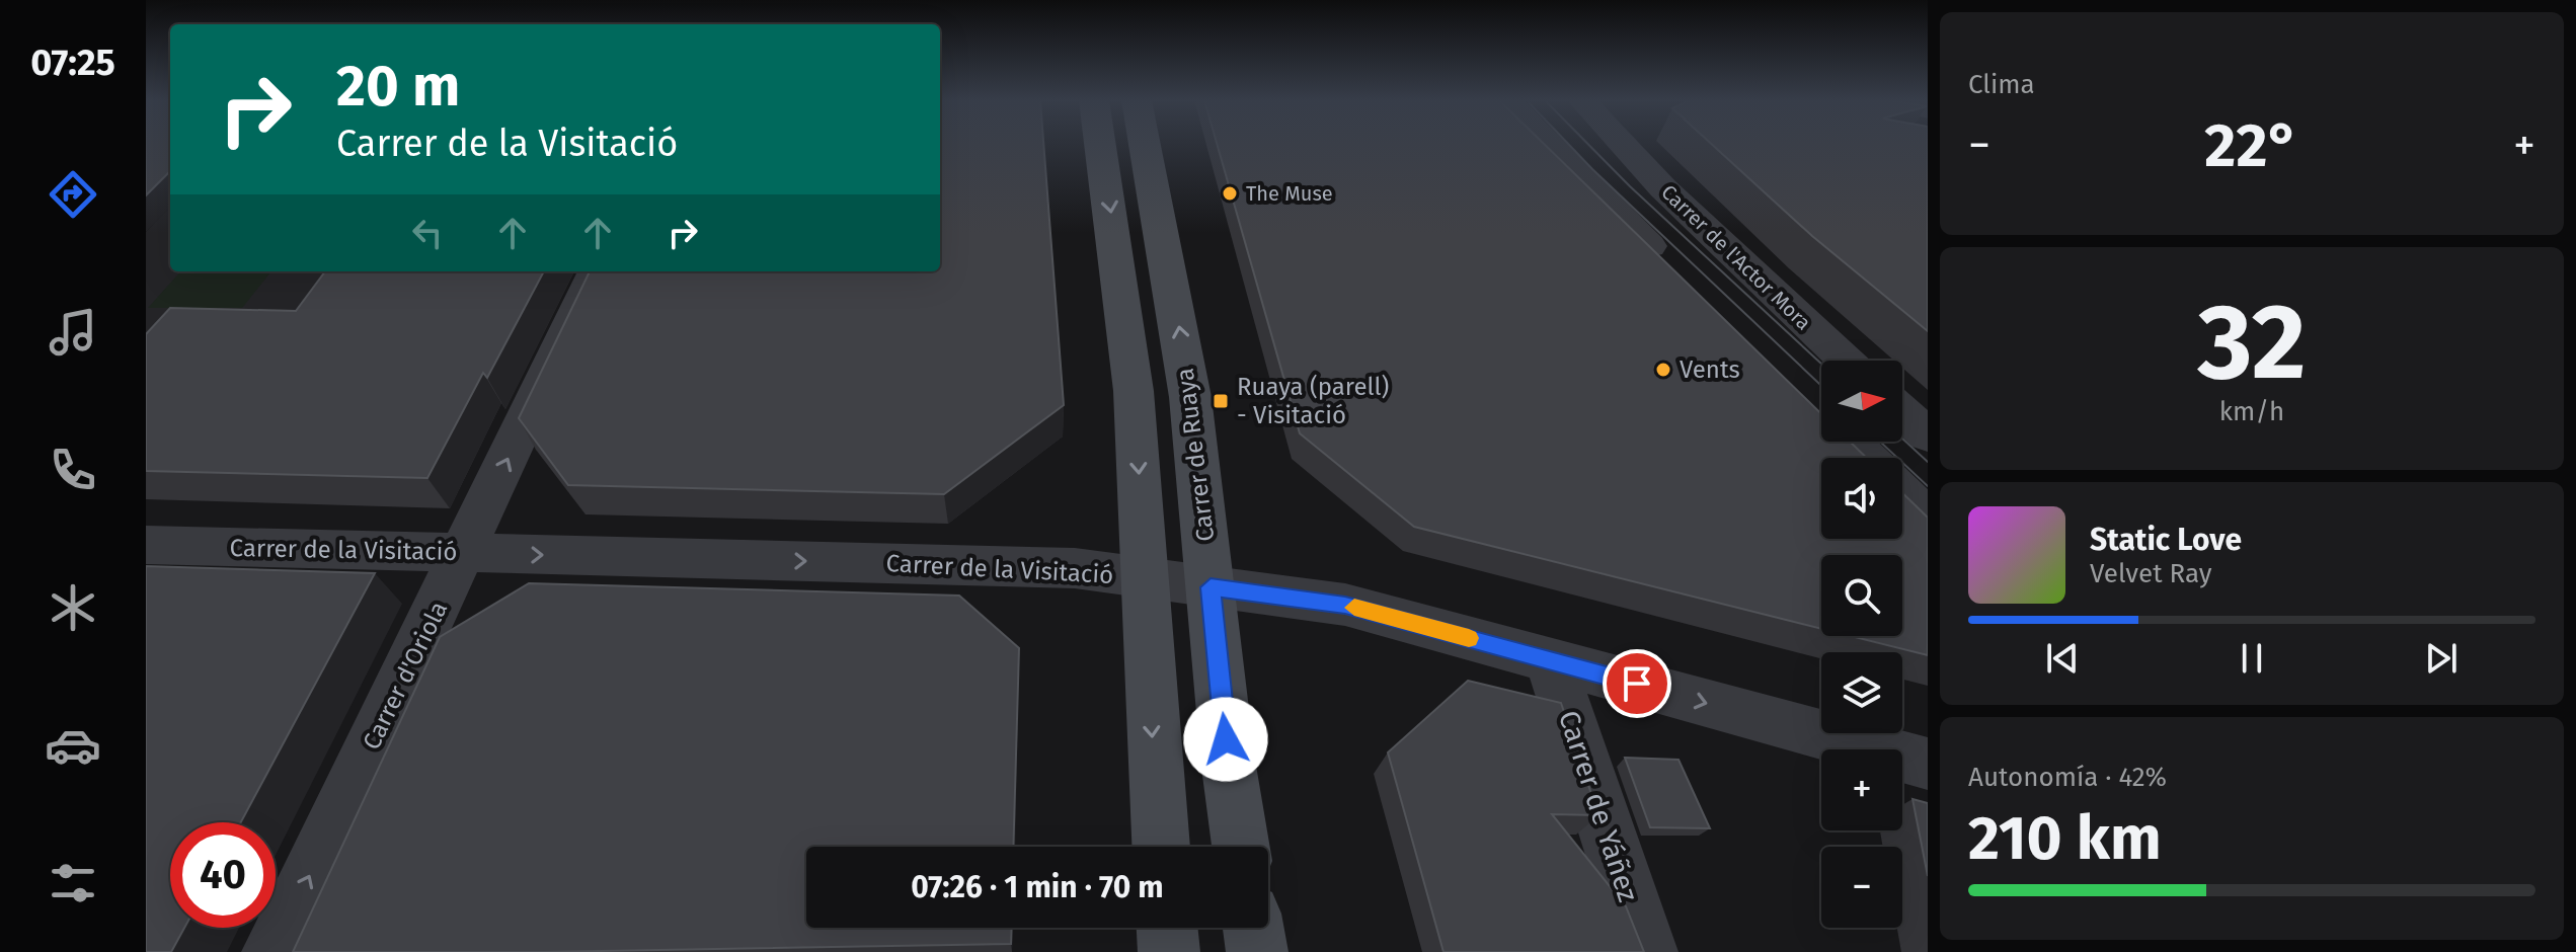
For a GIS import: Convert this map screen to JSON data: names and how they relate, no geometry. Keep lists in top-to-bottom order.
{
  "streets": {
    "street": [
      "Carrer de l'Actor Mora",
      "Carrer de Ruaya",
      "Carrer de la Visitació",
      "Carrer d'Oriola",
      "Carrer de Yáñez"
    ]
  },
  "crossings": [
    ["Carrer de Ruaya", "Carrer de la Visitació"],
    ["Carrer de la Visitació", "Carrer d'Oriola"],
    ["Carrer de la Visitació", "Carrer de Yáñez"]
  ],
  "one_way": ["Carrer de la Visitació", "Carrer d'Oriola"],
  "places": {
    "other": ["The Muse", "Vents"],
    "transit": ["Ruaya (parell) - Visitació"]
  },
  "north": "right",
  "page": {
    "tabs": "07:25",
    "tile": [
      "Clima",
      ["32", "km/h"],
      ["Autonomía · 42%", "210 km"]
    ],
    "turn": ["20 m", "Carrer de la Visitació"],
    "heat": ["−", "22°", "+"],
    "map_buttons": ["+", "−"],
    "song": ["Static Love", "Velvet Ray"],
    "limit": "40",
    "trip": "07:26 · 1 min · 70 m"
  }
}
